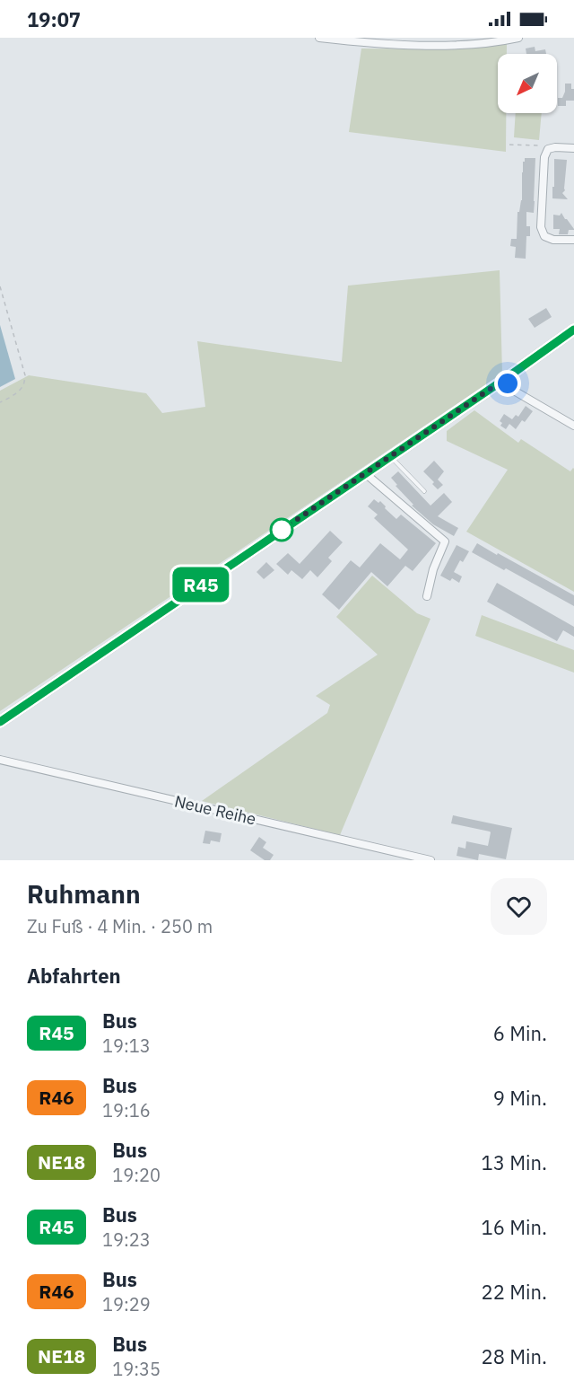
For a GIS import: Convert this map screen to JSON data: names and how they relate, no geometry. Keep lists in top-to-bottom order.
{
  "streets": {
    "street": ["Neue Reihe"]
  },
  "lines": ["bus line R45"],
  "north": "bottom left",
  "page": {
    "status": "19:07",
    "on_map": "R45",
    "heading": [
      ["Ruhmann", "Zu Fuß · 4 Min. · 250 m"],
      "Abfahrten"
    ],
    "list": [
      {
        "mark": "R45",
        "name": "Bus",
        "note": "19:13",
        "value": "6 Min."
      },
      {
        "mark": "R46",
        "name": "Bus",
        "note": "19:16",
        "value": "9 Min."
      },
      {
        "mark": "NE18",
        "name": "Bus",
        "note": "19:20",
        "value": "13 Min."
      },
      {
        "mark": "R45",
        "name": "Bus",
        "note": "19:23",
        "value": "16 Min."
      },
      {
        "mark": "R46",
        "name": "Bus",
        "note": "19:29",
        "value": "22 Min."
      },
      {
        "mark": "NE18",
        "name": "Bus",
        "note": "19:35",
        "value": "28 Min."
      }
    ]
  }
}
